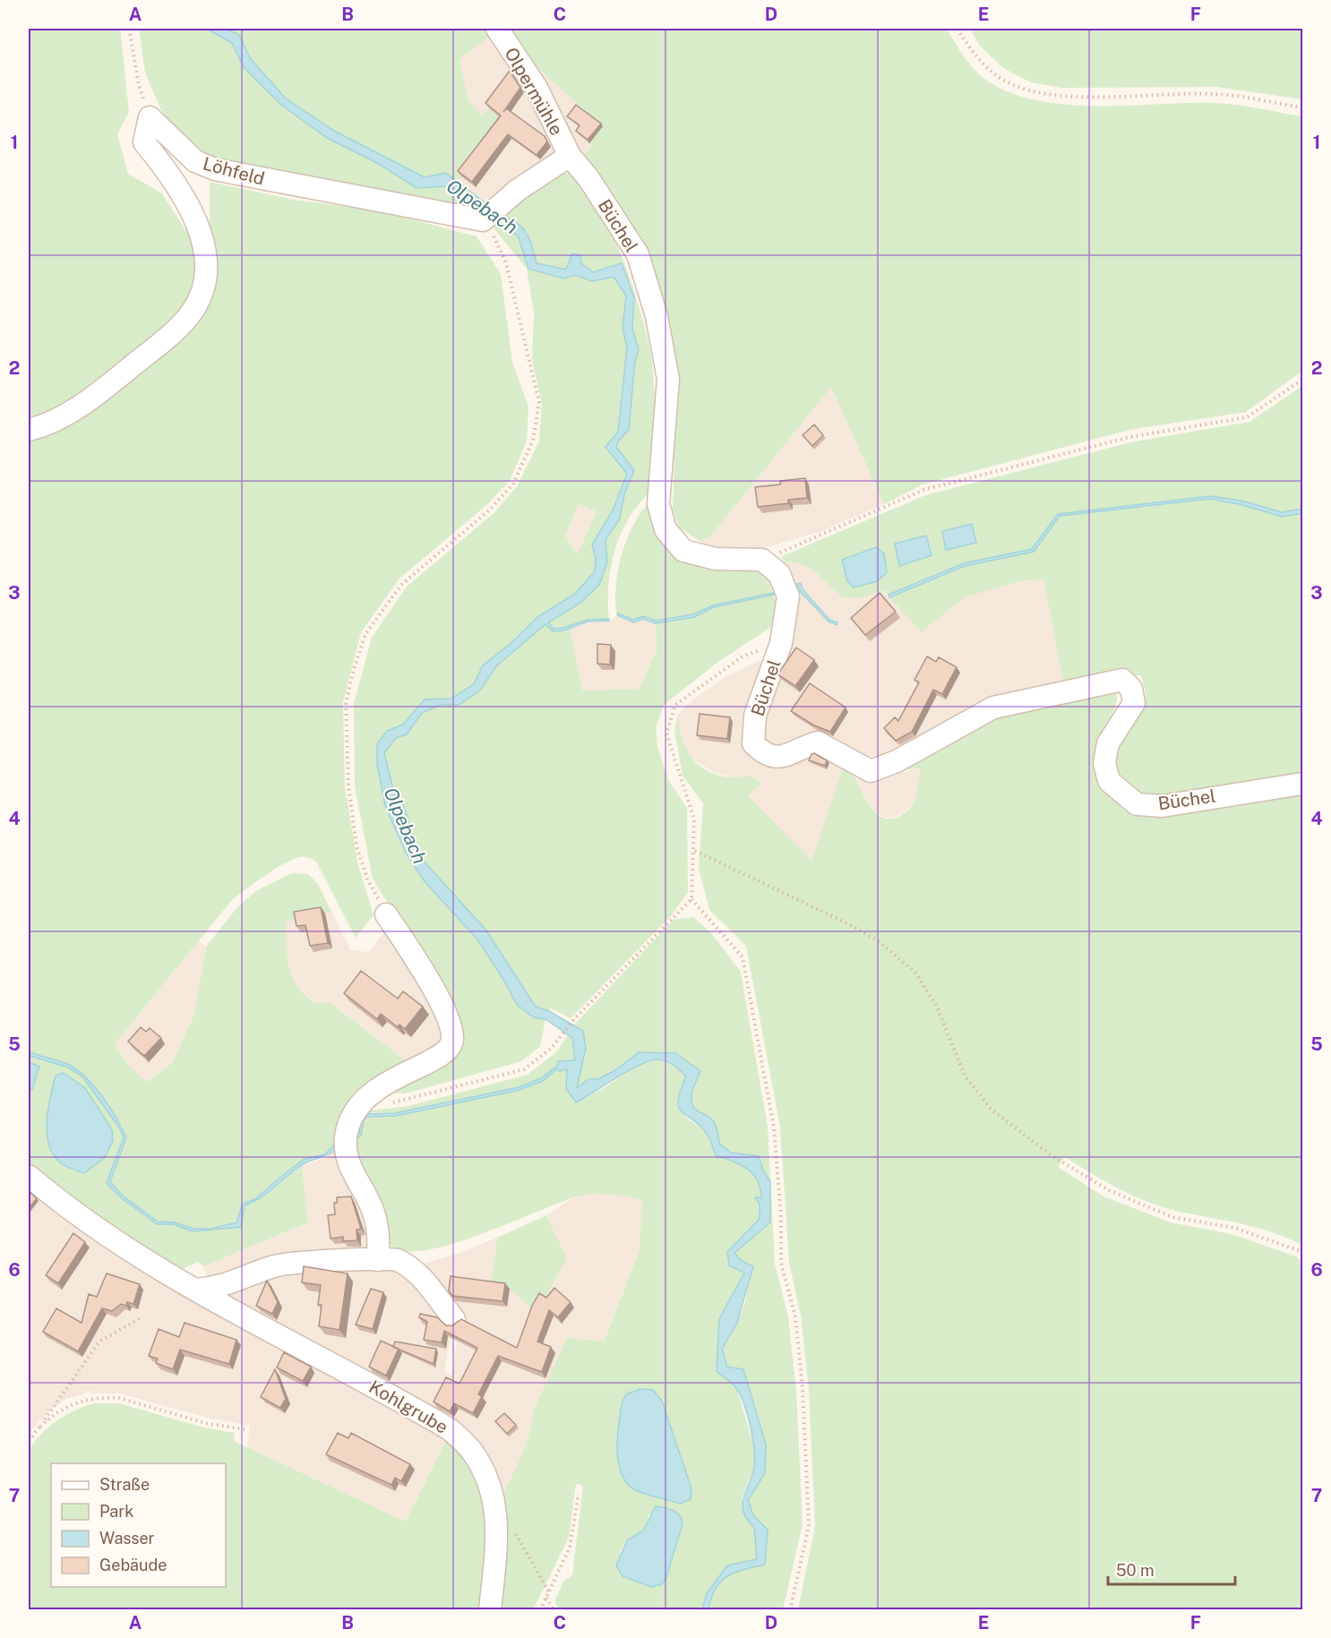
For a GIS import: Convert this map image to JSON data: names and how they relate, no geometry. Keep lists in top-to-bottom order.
{
  "streets": {
    "street": [
      "Olpermühle",
      "Löhfeld",
      "Büchel",
      "Kohlgrube"
    ]
  },
  "crossings": [
    ["Olpermühle", "Büchel"]
  ],
  "water": ["Olpebach"],
  "legend": [
    "Straße",
    "Park",
    "Wasser",
    "Gebäude"
  ],
  "scale_bar": "50 m",
  "grid": {
    "columns": [
      "A",
      "B",
      "C",
      "D",
      "E",
      "F"
    ],
    "rows": [
      "1",
      "2",
      "3",
      "4",
      "5",
      "6",
      "7"
    ]
  }
}
